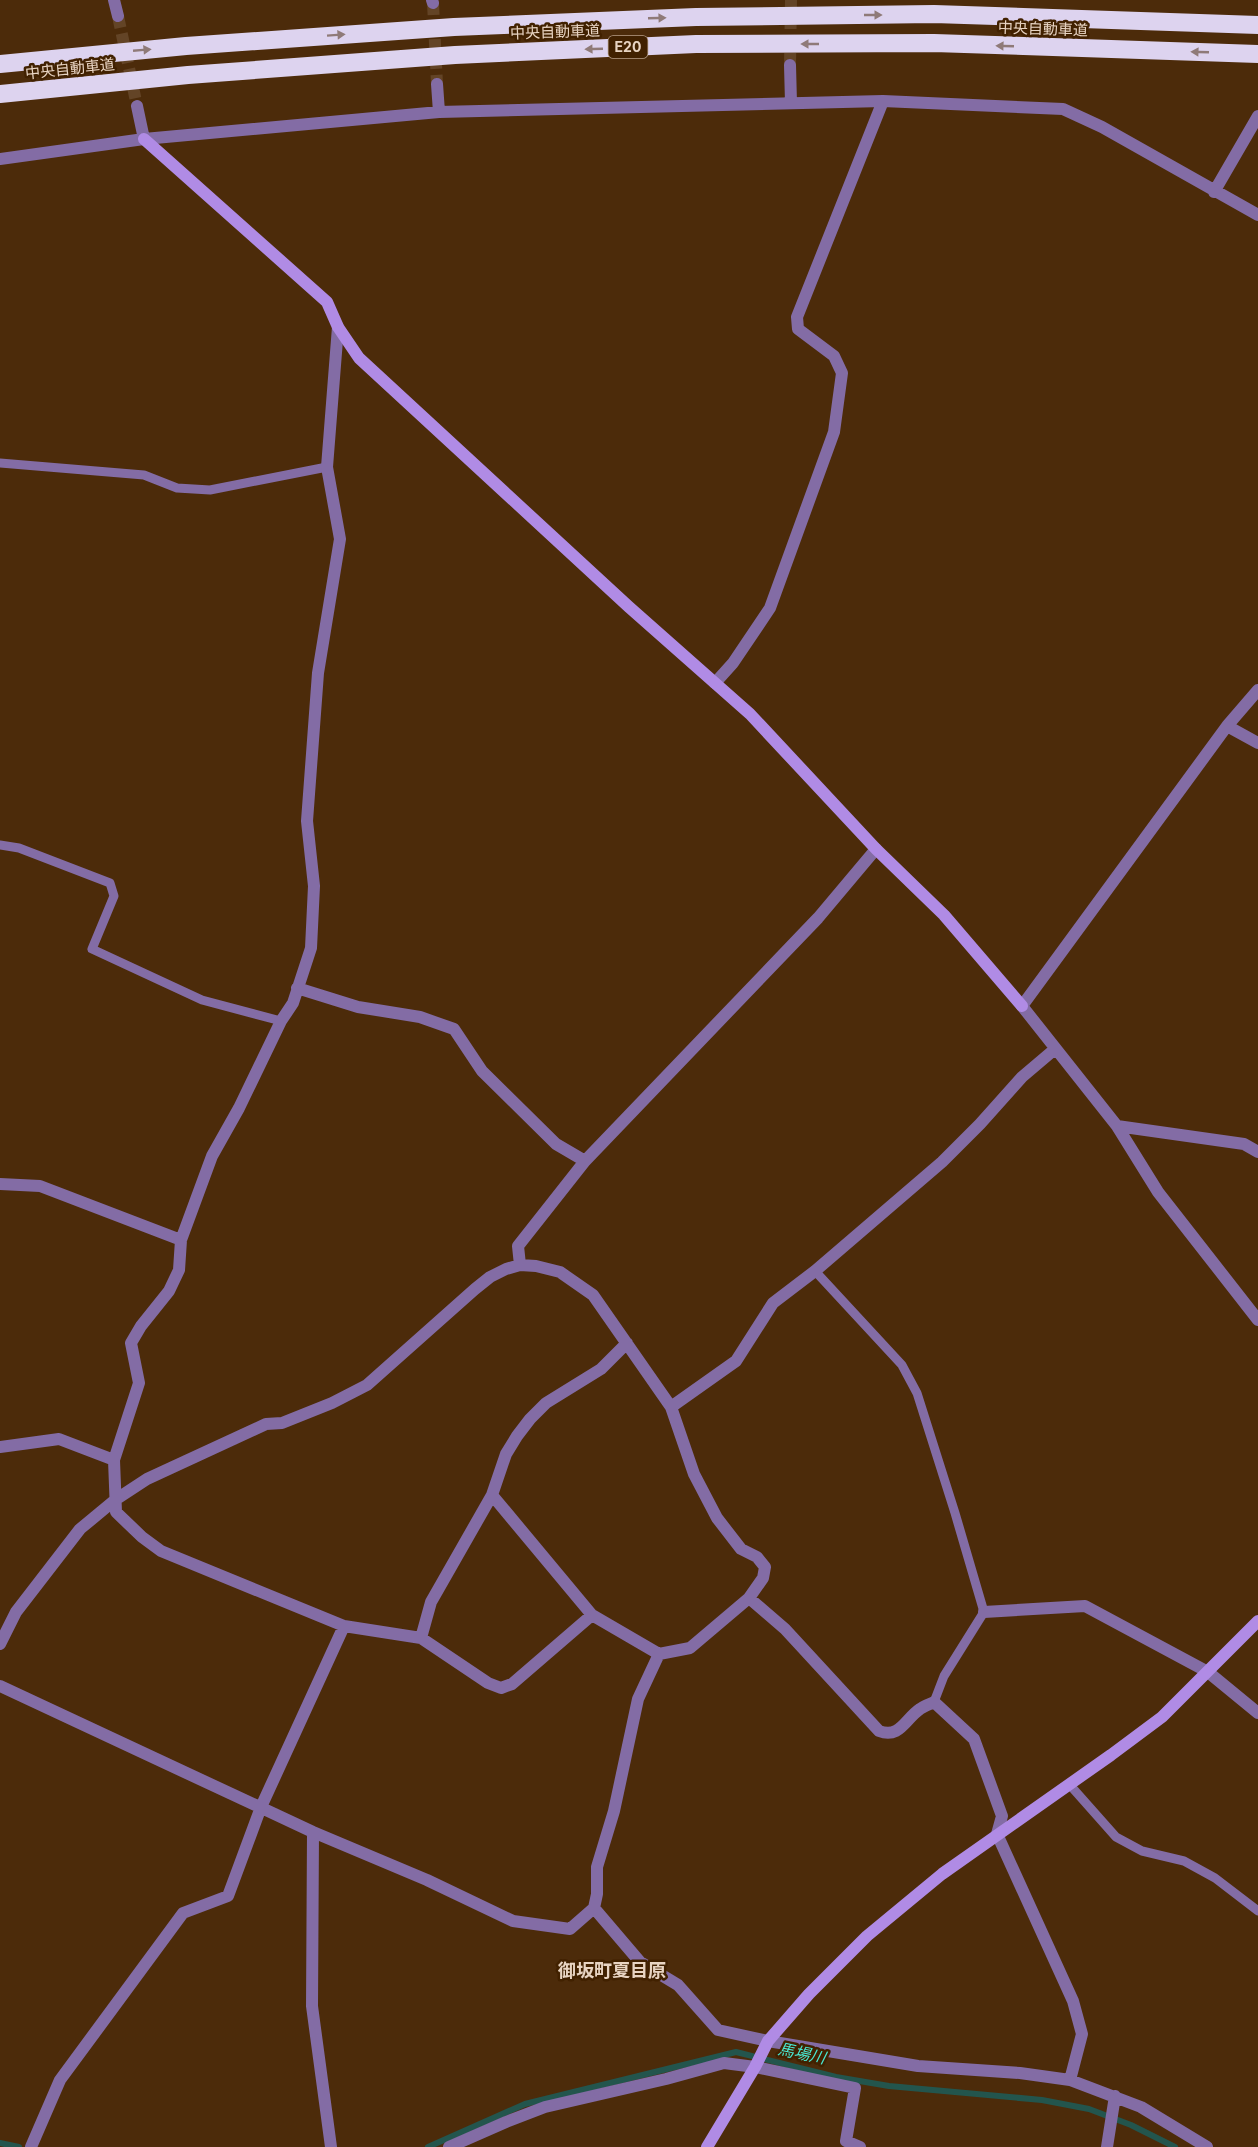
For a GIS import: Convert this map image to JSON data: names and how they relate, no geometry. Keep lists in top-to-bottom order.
{
  "streets": {
    "highway": ["中央自動車道", "E20"]
  },
  "districts": ["御坂町夏目原"],
  "water": ["馬場川"]
}
